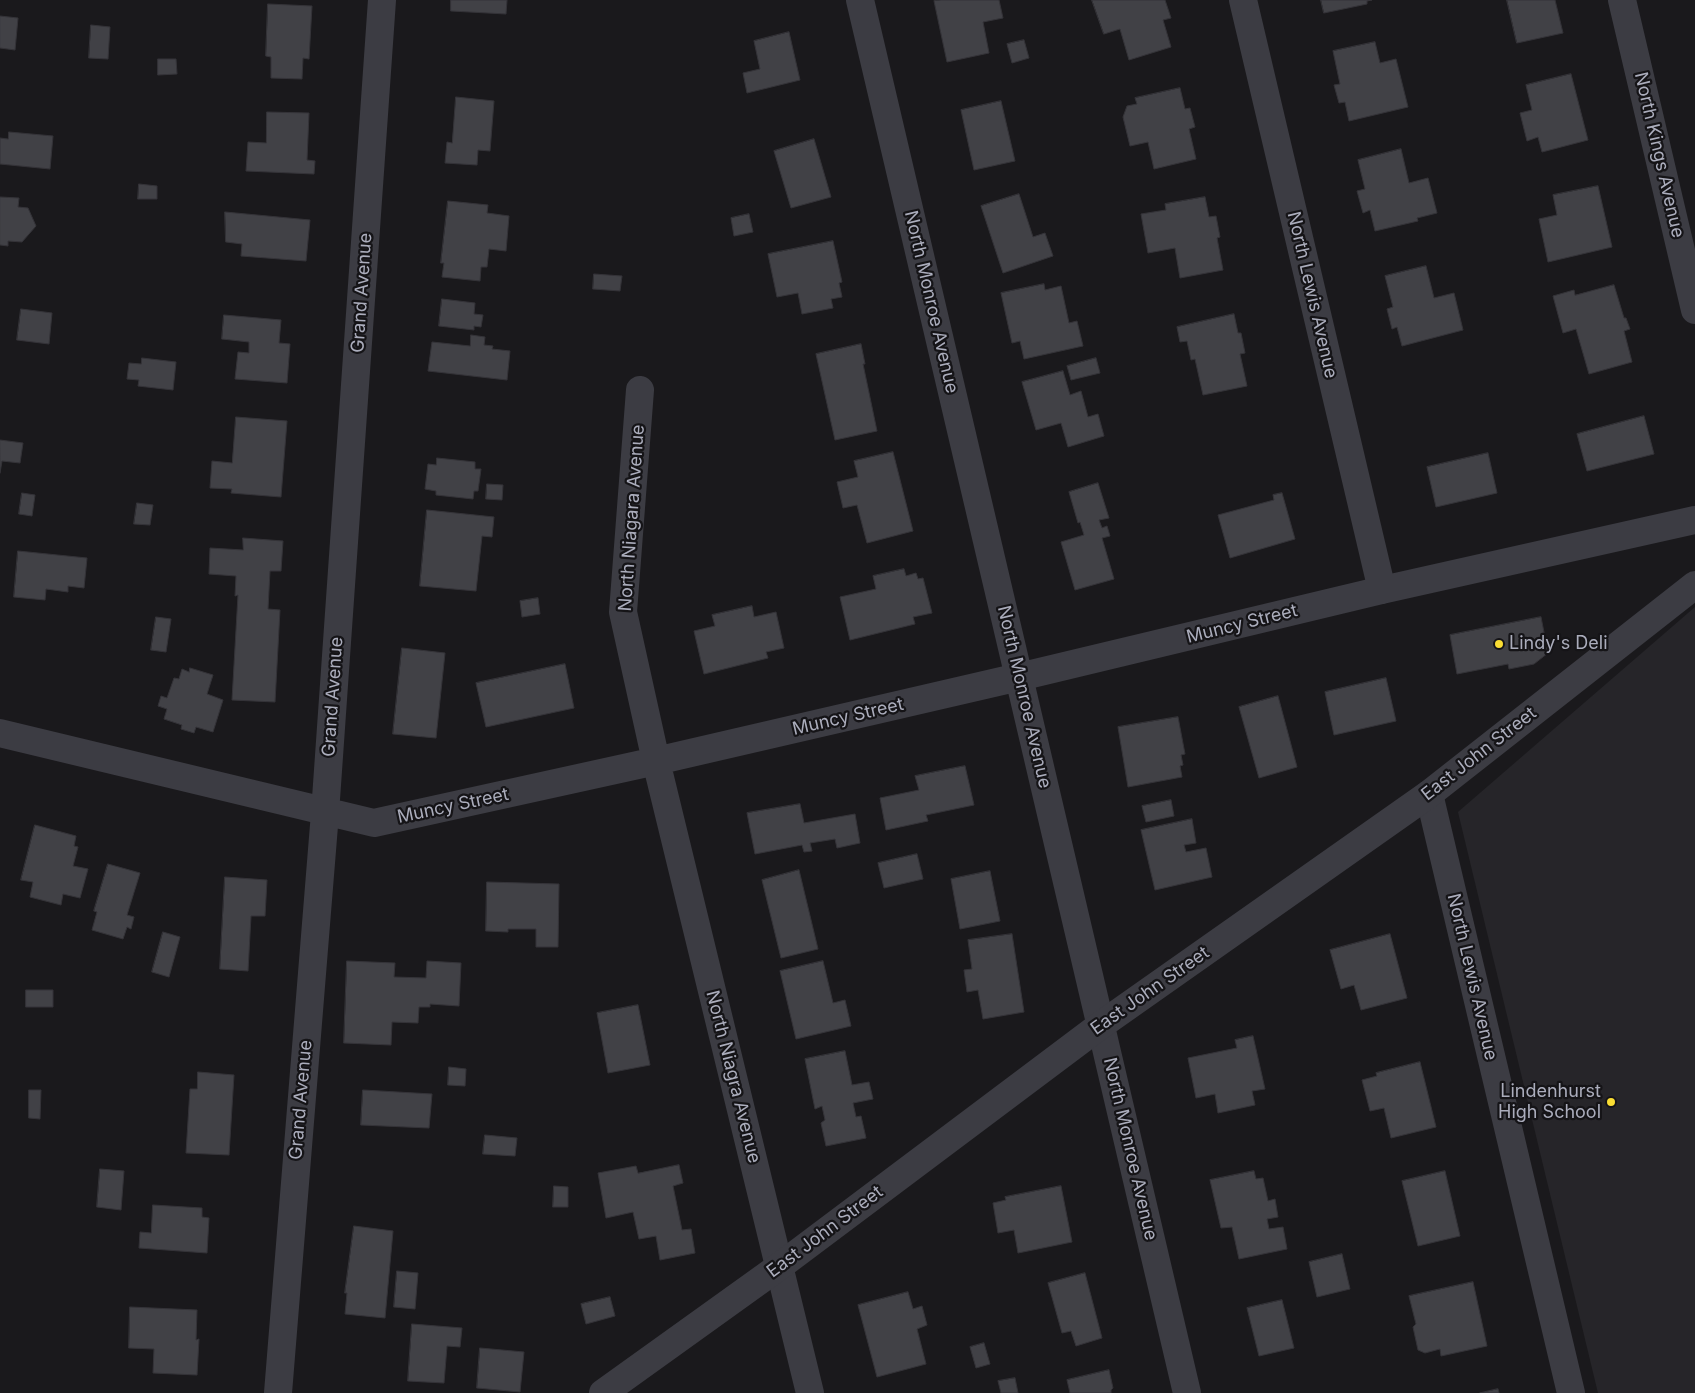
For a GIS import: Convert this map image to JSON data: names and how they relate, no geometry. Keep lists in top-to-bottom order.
{
  "streets": {
    "street": [
      "North Kings Avenue",
      "Grand Avenue",
      "North Lewis Avenue",
      "North Monroe Avenue",
      "North Niagara Avenue",
      "Muncy Street",
      "East John Street",
      "North Niagra Avenue"
    ]
  },
  "crossings": [
    ["Grand Avenue", "Muncy Street"],
    ["North Lewis Avenue", "Muncy Street"],
    ["North Lewis Avenue", "East John Street"],
    ["North Monroe Avenue", "Muncy Street"],
    ["North Monroe Avenue", "East John Street"],
    ["North Niagara Avenue", "Muncy Street"],
    ["North Niagara Avenue", "North Niagra Avenue"],
    ["Muncy Street", "North Niagra Avenue"],
    ["East John Street", "North Niagra Avenue"]
  ],
  "places": ["Lindy's Deli", "Lindenhurst High School"]
}
